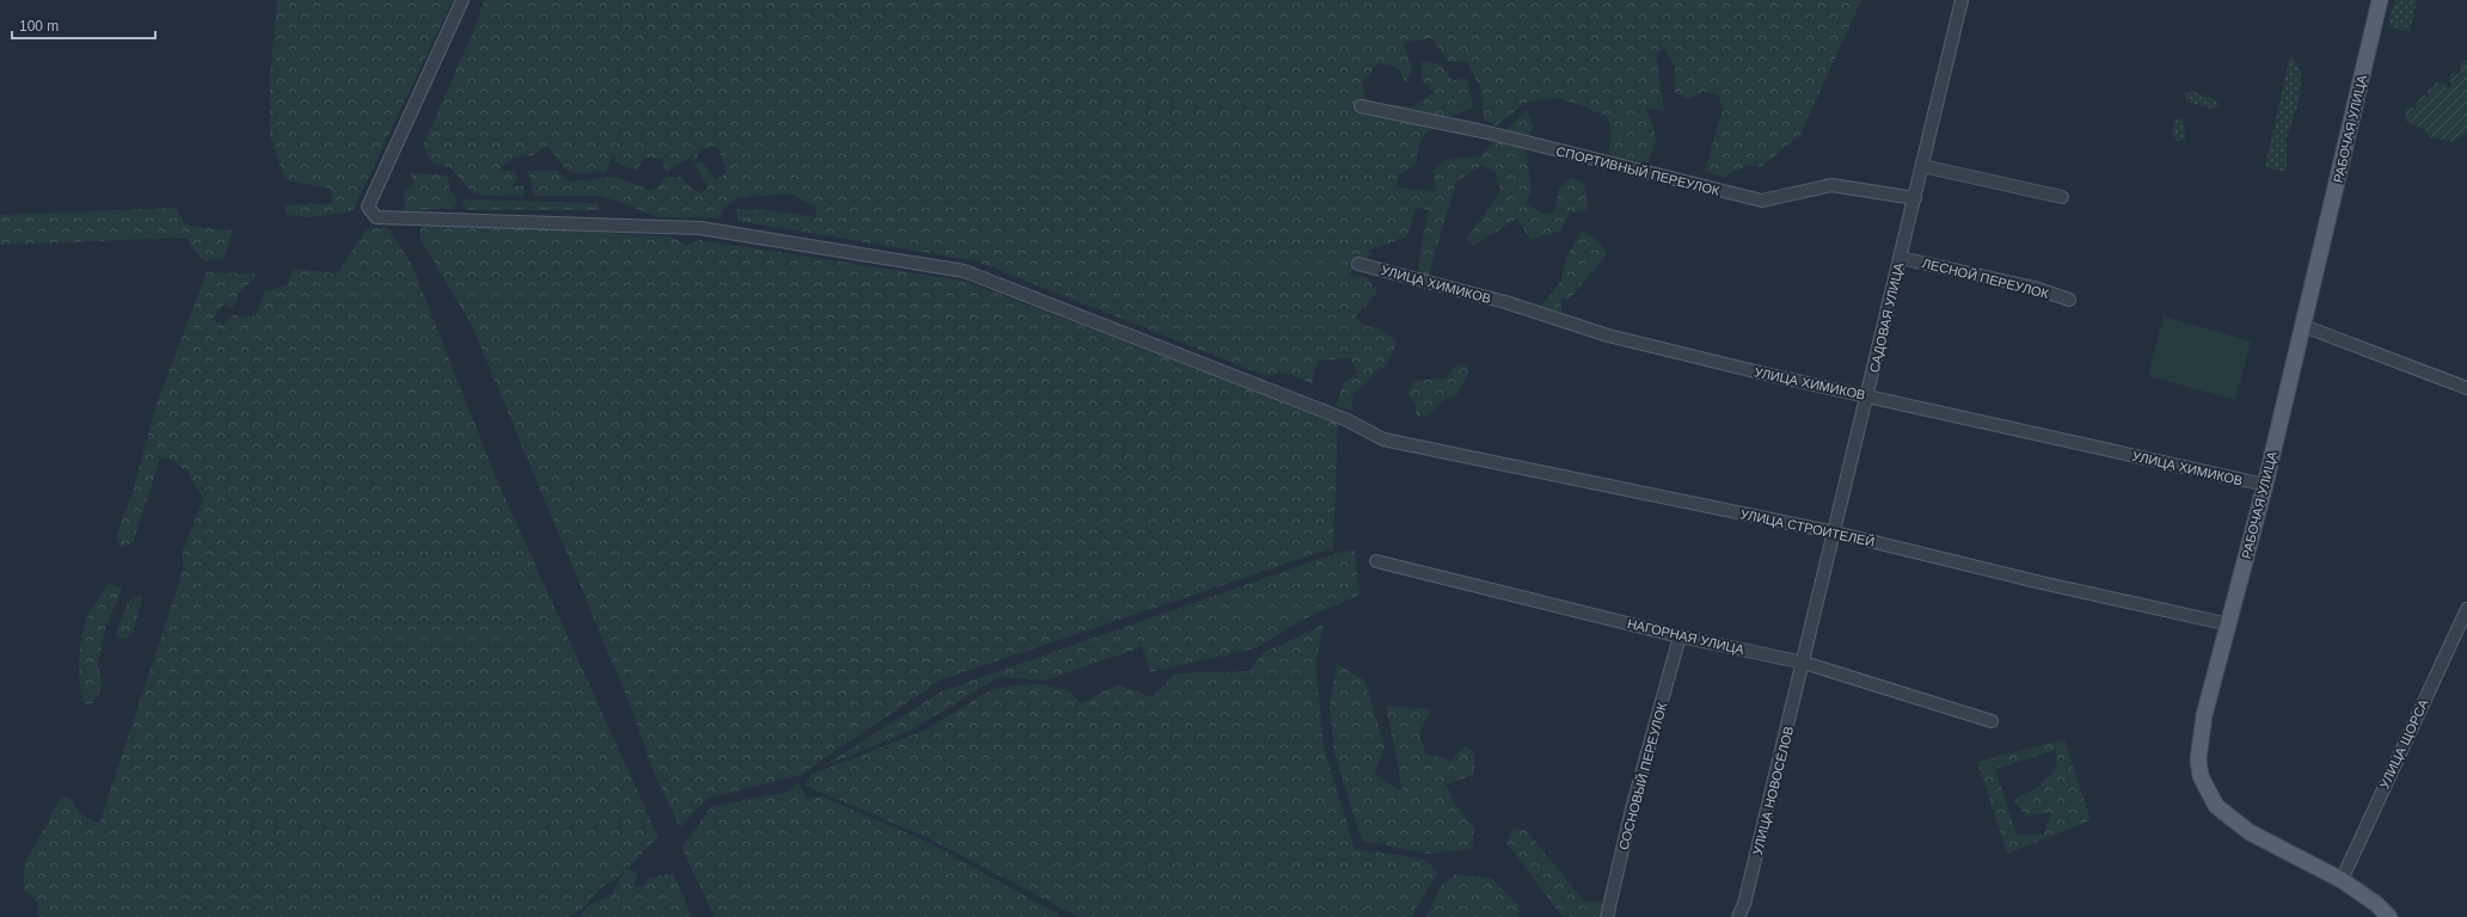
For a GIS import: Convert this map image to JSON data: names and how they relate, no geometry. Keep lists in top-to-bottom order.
{
  "streets": {
    "main road": ["РАБОЧАЯ УЛИЦА"],
    "street": [
      "СПОРТИВНЫЙ ПЕРЕУЛОК",
      "ЛЕСНОЙ ПЕРЕУЛОК",
      "УЛИЦА ХИМИКОВ",
      "САДОВАЯ УЛИЦА",
      "УЛИЦА СТРОИТЕЛЕЙ",
      "НАГОРНАЯ УЛИЦА",
      "УЛИЦА ЩОРСА",
      "СОСНОВЫЙ ПЕРЕУЛОК",
      "УЛИЦА НОВОСЁЛОВ"
    ]
  },
  "crossings": [
    ["РАБОЧАЯ УЛИЦА", "УЛИЦА ХИМИКОВ"],
    ["РАБОЧАЯ УЛИЦА", "УЛИЦА СТРОИТЕЛЕЙ"],
    ["РАБОЧАЯ УЛИЦА", "УЛИЦА ЩОРСА"],
    ["СПОРТИВНЫЙ ПЕРЕУЛОК", "САДОВАЯ УЛИЦА"],
    ["ЛЕСНОЙ ПЕРЕУЛОК", "САДОВАЯ УЛИЦА"],
    ["УЛИЦА ХИМИКОВ", "САДОВАЯ УЛИЦА"],
    ["САДОВАЯ УЛИЦА", "УЛИЦА СТРОИТЕЛЕЙ"],
    ["САДОВАЯ УЛИЦА", "НАГОРНАЯ УЛИЦА"],
    ["САДОВАЯ УЛИЦА", "УЛИЦА НОВОСЁЛОВ"],
    ["НАГОРНАЯ УЛИЦА", "СОСНОВЫЙ ПЕРЕУЛОК"],
    ["НАГОРНАЯ УЛИЦА", "УЛИЦА НОВОСЁЛОВ"]
  ],
  "scale_bar": "100 m"
}
